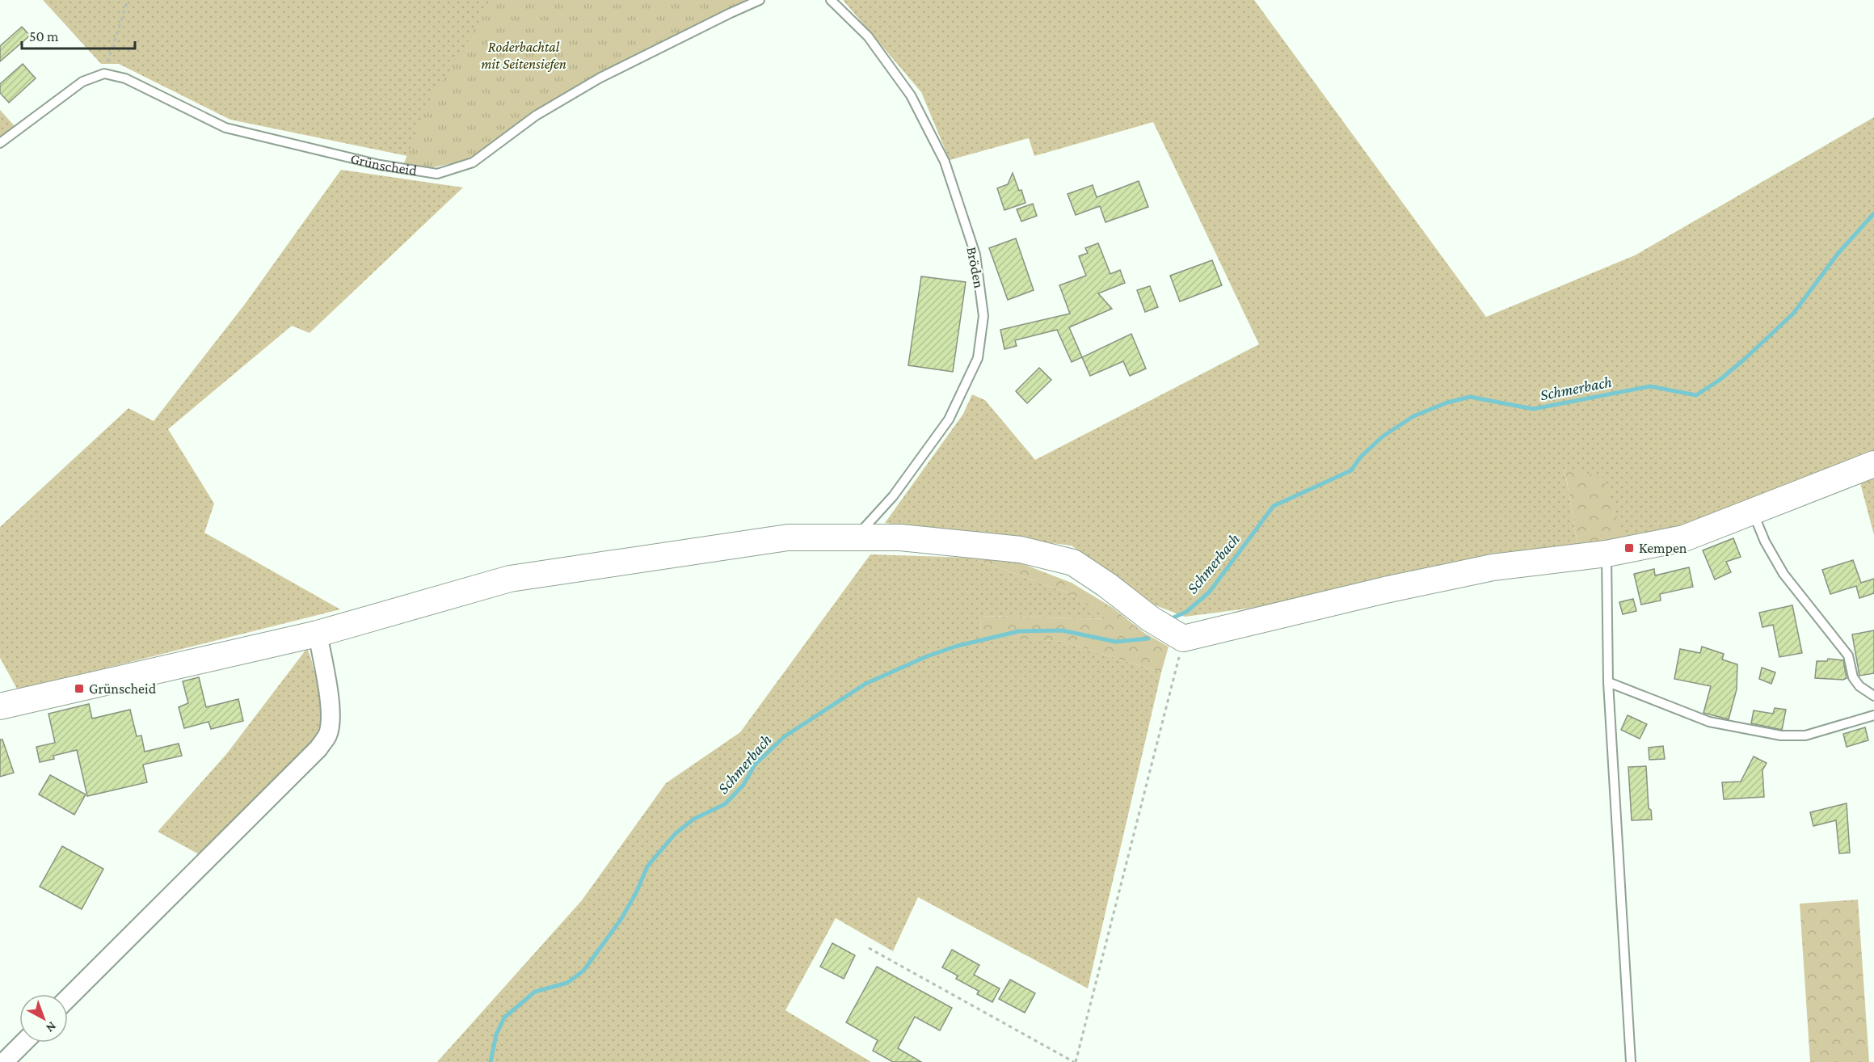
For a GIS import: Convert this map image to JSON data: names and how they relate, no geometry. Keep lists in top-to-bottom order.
{
  "streets": {
    "lane": ["Grünscheid", "Bröden"]
  },
  "water": ["Schmerbach"],
  "parks": ["Roderbachtal mit Seitensiefen"],
  "places": {
    "transit": ["Kempen", "Grünscheid"]
  },
  "scale_bar": "50 m",
  "north": "bottom right"
}
